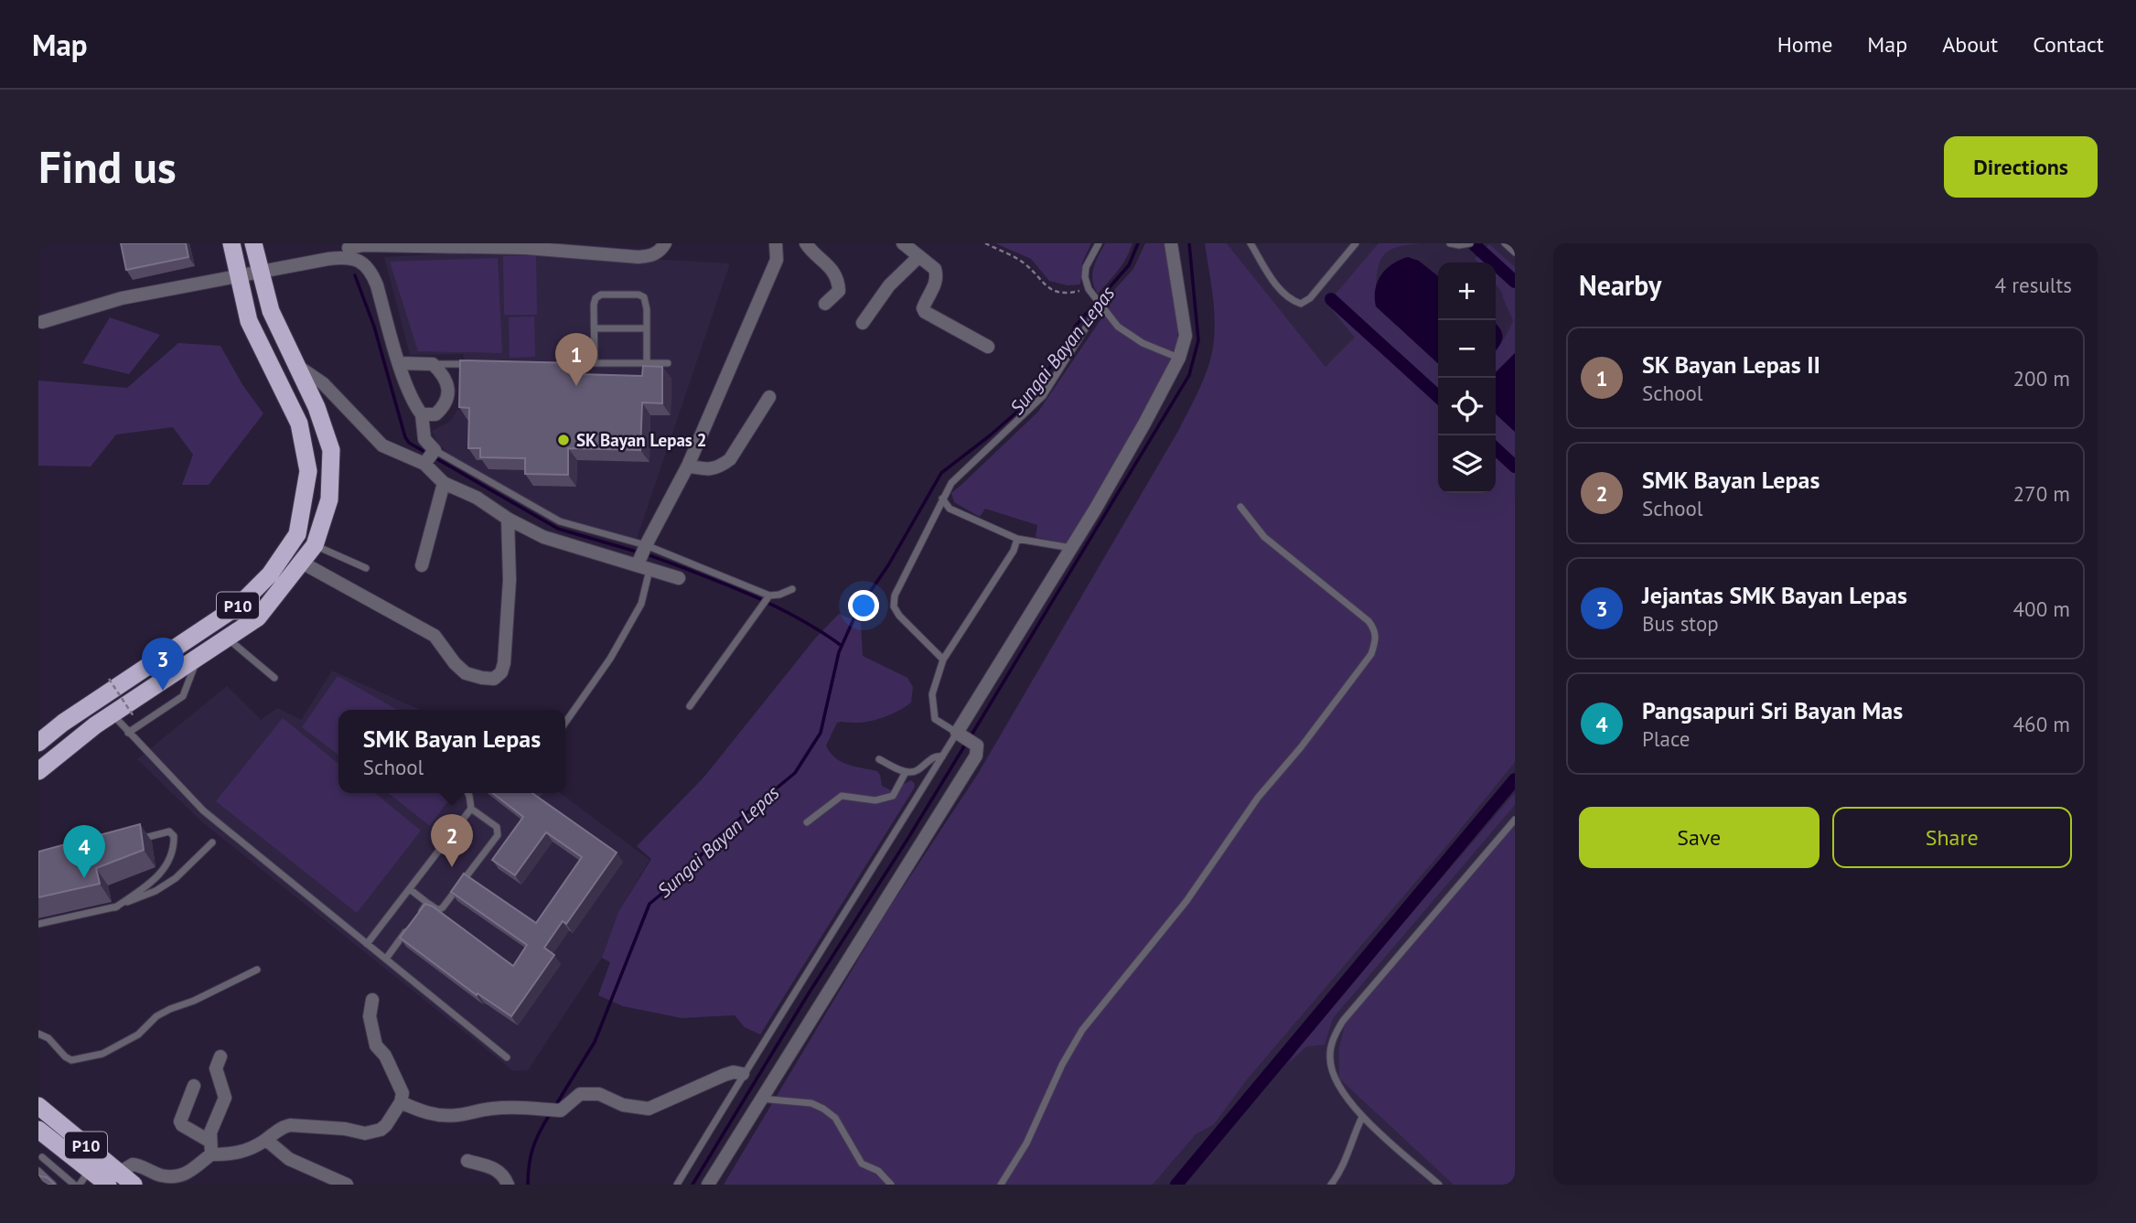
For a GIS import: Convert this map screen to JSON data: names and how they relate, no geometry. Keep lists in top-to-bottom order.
{
  "streets": {
    "highway": ["P10"]
  },
  "water": ["Sungai Bayan Lepas"],
  "places": ["SK Bayan Lepas 2"],
  "page": {
    "header": "Map",
    "nav": [
      "Home",
      "Map",
      "About",
      "Contact"
    ],
    "buttons": [
      "Directions",
      ["Save", "Share"]
    ],
    "title": "Find us",
    "heading": ["Nearby", "4 results"],
    "map_buttons": ["+", "−"],
    "list": [
      {
        "mark": "1",
        "name": "SK Bayan Lepas II",
        "note": "School",
        "value": "200 m"
      },
      {
        "mark": "2",
        "name": "SMK Bayan Lepas",
        "note": "School",
        "value": "270 m"
      },
      {
        "mark": "3",
        "name": "Jejantas SMK Bayan Lepas",
        "note": "Bus stop",
        "value": "400 m"
      },
      {
        "mark": "4",
        "name": "Pangsapuri Sri Bayan Mas",
        "note": "Place",
        "value": "460 m"
      }
    ],
    "pins": [
      "1",
      "3",
      "2",
      "4"
    ],
    "popup": ["SMK Bayan Lepas", "School"]
  }
}
